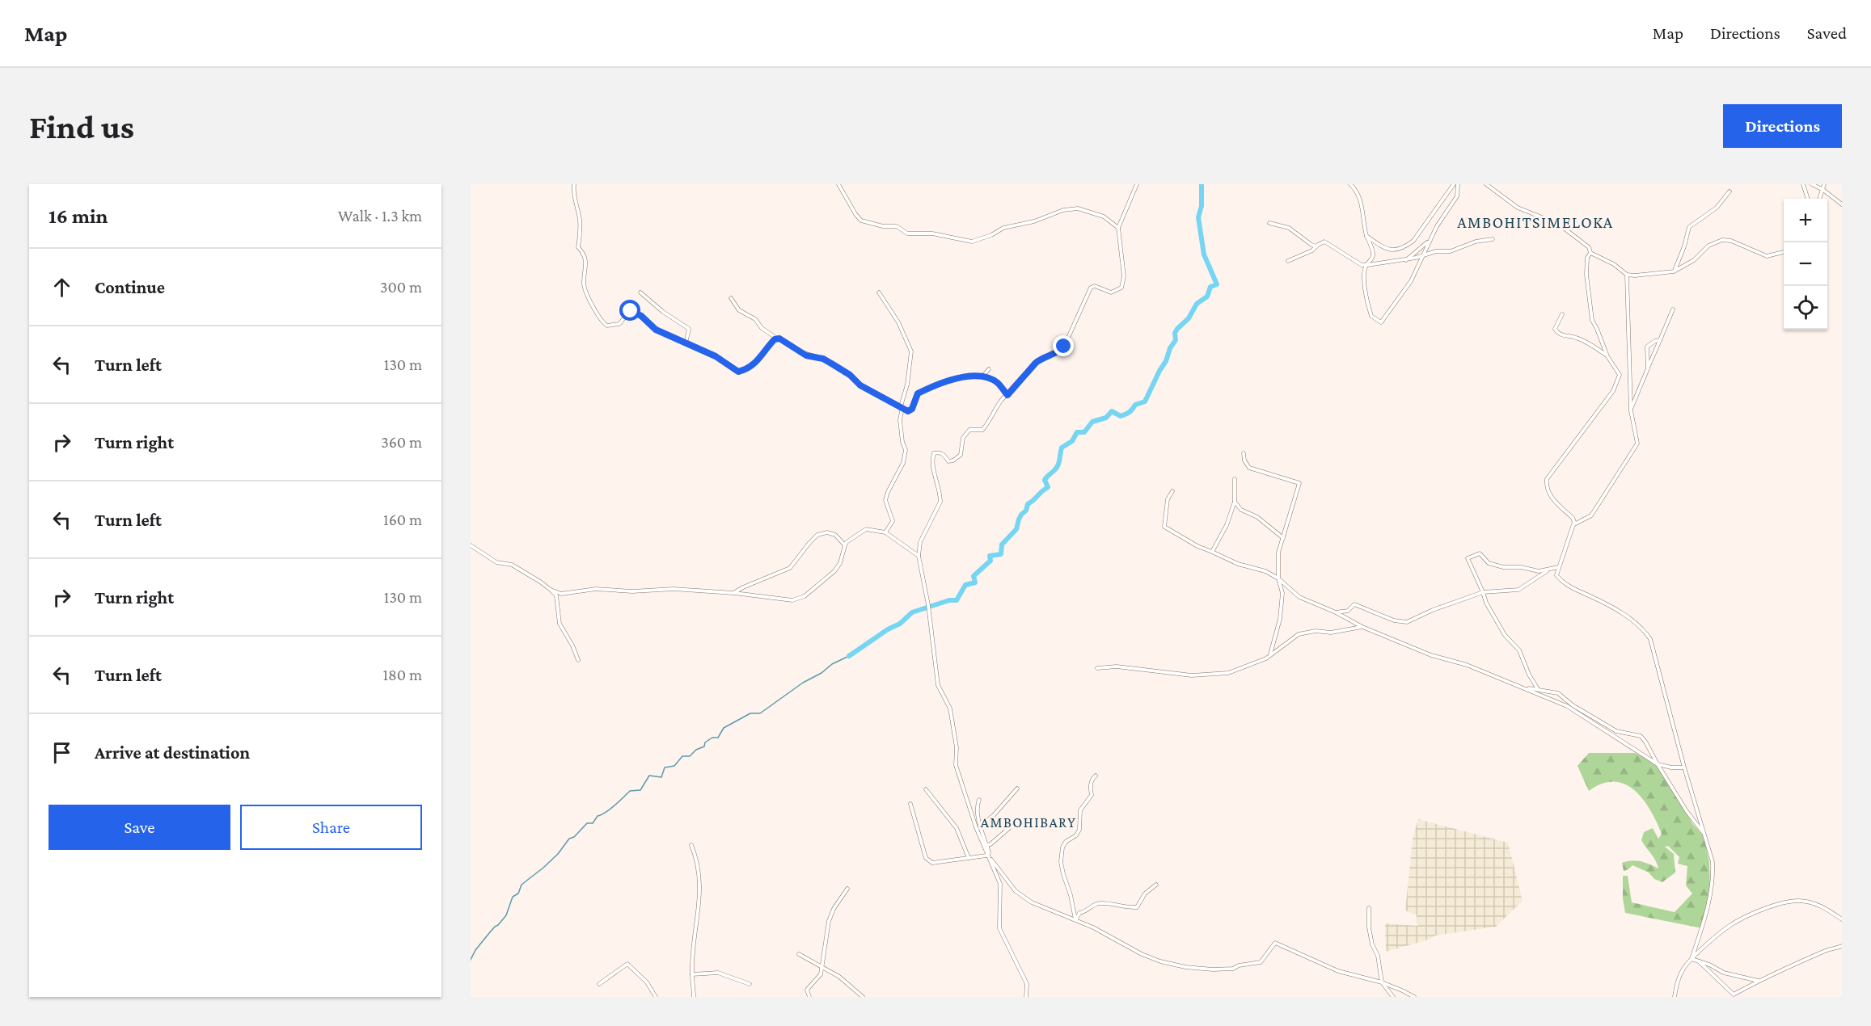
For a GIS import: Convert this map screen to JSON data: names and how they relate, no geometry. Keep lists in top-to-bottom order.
{
  "districts": ["AMBOHITSIMELOKA", "AMBOHIBARY"],
  "page": {
    "header": "Map",
    "nav": ["Map", "Directions", "Saved"],
    "buttons": [
      "Directions",
      ["Save", "Share"]
    ],
    "title": "Find us",
    "heading": ["16 min", "Walk · 1.3 km"],
    "map_buttons": ["+", "−"],
    "list": [
      ["Continue", "300 m"],
      ["Turn left", "130 m"],
      ["Turn right", "360 m"],
      ["Turn left", "160 m"],
      ["Turn right", "130 m"],
      ["Turn left", "180 m"],
      "Arrive at destination"
    ]
  }
}
